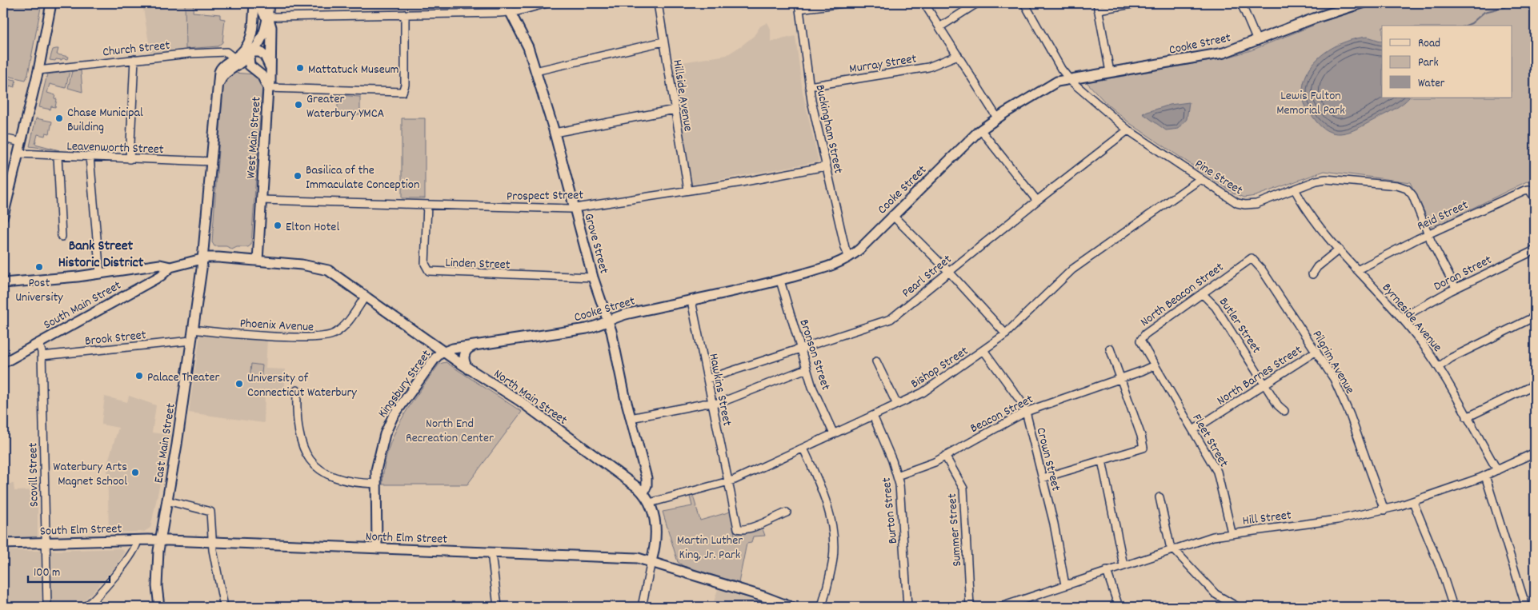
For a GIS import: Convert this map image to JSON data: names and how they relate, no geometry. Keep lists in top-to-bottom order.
{
  "streets": {
    "main road": [
      "Cooke Street",
      "West Main Street",
      "Grove Street",
      "South Main Street",
      "Kingsbury Street",
      "North Main Street",
      "East Main Street",
      "South Elm Street",
      "North Elm Street"
    ],
    "street": [
      "Church Street",
      "Murray Street",
      "Hillside Avenue",
      "Buckingham Street",
      "Leavenworth Street",
      "Pine Street",
      "Prospect Street",
      "Reid Street",
      "Linden Street",
      "Doran Street",
      "Pearl Street",
      "North Beacon Street",
      "Byrneside Avenue",
      "Phoenix Avenue",
      "Butler Street",
      "Brook Street",
      "Bronson Street",
      "Pilgrim Avenue",
      "Bishop Street",
      "North Barnes Street",
      "Hawkins Street",
      "Beacon Street",
      "Fleet Street",
      "Crown Street",
      "Scovill Street",
      "Burton Street",
      "Hill Street",
      "Summer Street"
    ]
  },
  "crossings": [
    ["Cooke Street", "Buckingham Street"],
    ["Cooke Street", "Pine Street"],
    ["Cooke Street", "Grove Street"],
    ["Cooke Street", "Bronson Street"],
    ["Cooke Street", "Kingsbury Street"],
    ["Cooke Street", "Hawkins Street"],
    ["Cooke Street", "North Main Street"],
    ["Church Street", "West Main Street"],
    ["Murray Street", "Buckingham Street"],
    ["Hillside Avenue", "Prospect Street"],
    ["Buckingham Street", "Prospect Street"],
    ["West Main Street", "Leavenworth Street"],
    ["West Main Street", "Prospect Street"],
    ["West Main Street", "North Main Street"],
    ["West Main Street", "East Main Street"],
    ["Pine Street", "Reid Street"],
    ["Pine Street", "Doran Street"],
    ["Pine Street", "Pearl Street"],
    ["Pine Street", "Byrneside Avenue"],
    ["Pine Street", "Bishop Street"],
    ["Prospect Street", "Grove Street"],
    ["Prospect Street", "Linden Street"],
    ["Reid Street", "Byrneside Avenue"],
    ["Grove Street", "Linden Street"],
    ["Grove Street", "North Main Street"],
    ["Doran Street", "Byrneside Avenue"],
    ["Pearl Street", "Bronson Street"],
    ["Pearl Street", "Hawkins Street"],
    ["North Beacon Street", "Butler Street"],
    ["North Beacon Street", "Pilgrim Avenue"],
    ["North Beacon Street", "Fleet Street"],
    ["South Main Street", "North Main Street"],
    ["South Main Street", "Scovill Street"],
    ["Byrneside Avenue", "Hill Street"],
    ["Phoenix Avenue", "North Main Street"],
    ["Phoenix Avenue", "East Main Street"],
    ["Butler Street", "North Barnes Street"],
    ["Brook Street", "East Main Street"],
    ["Brook Street", "Scovill Street"],
    ["Bronson Street", "Bishop Street"],
    ["Pilgrim Avenue", "North Barnes Street"],
    ["Pilgrim Avenue", "Hill Street"],
    ["Bishop Street", "Hawkins Street"],
    ["Bishop Street", "North Main Street"],
    ["Bishop Street", "Crown Street"],
    ["Bishop Street", "Burton Street"],
    ["North Barnes Street", "Fleet Street"],
    ["Kingsbury Street", "North Main Street"],
    ["Kingsbury Street", "North Elm Street"],
    ["North Main Street", "East Main Street"],
    ["North Main Street", "North Elm Street"],
    ["Beacon Street", "Crown Street"],
    ["Beacon Street", "Burton Street"],
    ["Beacon Street", "Summer Street"],
    ["Fleet Street", "Hill Street"],
    ["East Main Street", "South Elm Street"],
    ["East Main Street", "North Elm Street"],
    ["Crown Street", "Hill Street"],
    ["Scovill Street", "South Elm Street"],
    ["South Elm Street", "North Elm Street"]
  ],
  "districts": ["Bank Street Historic District"],
  "parks": ["Lewis Fulton Memorial Park", "North End Recreation Center", "Martin Luther King, Jr. Park"],
  "places": [
    "Mattatuck Museum",
    "Greater Waterbury YMCA",
    "Chase Municipal Building",
    "Basilica of the Immaculate Conception",
    "Elton Hotel",
    "Post University",
    "Palace Theater",
    "University of Connecticut Waterbury",
    "Waterbury Arts Magnet School"
  ],
  "legend": ["Road", "Park", "Water"],
  "scale_bar": "100 m"
}
